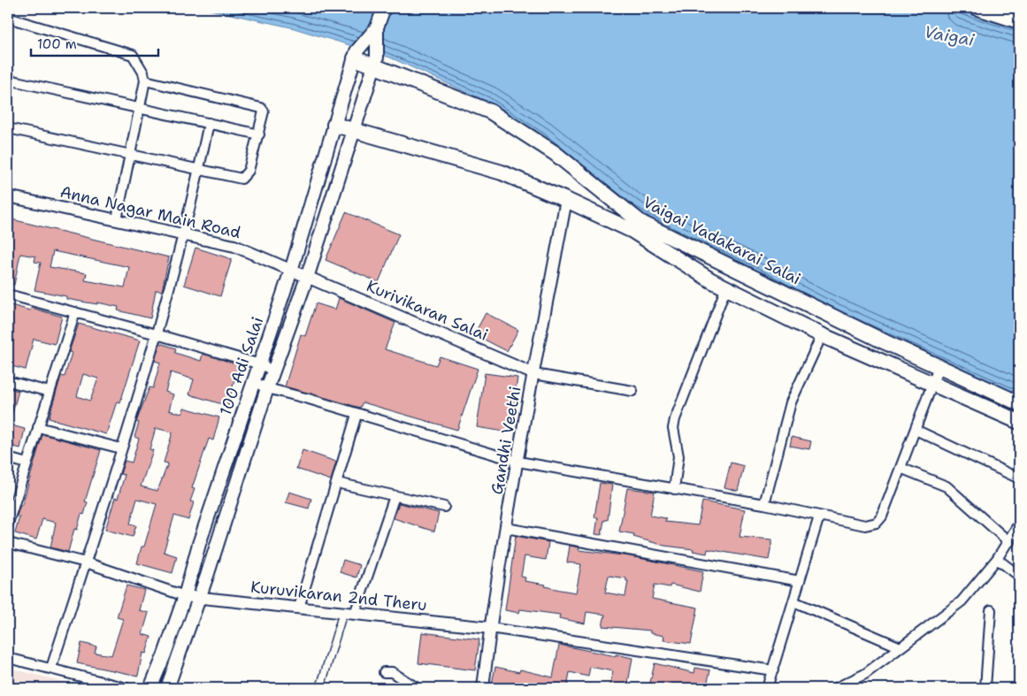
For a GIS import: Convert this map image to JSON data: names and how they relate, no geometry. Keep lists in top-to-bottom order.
{
  "streets": {
    "main road": ["Vaigai Vadakarai Salai", "100 Adi Salai"],
    "street": [
      "Anna Nagar Main Road",
      "Kurivikaran Salai",
      "Gandhi Veethi",
      "Kuruvikaran 2nd Theru"
    ]
  },
  "crossings": [
    ["Anna Nagar Main Road", "Kurivikaran Salai"],
    ["Anna Nagar Main Road", "100 Adi Salai"],
    ["Vaigai Vadakarai Salai", "100 Adi Salai"],
    ["Vaigai Vadakarai Salai", "Gandhi Veethi"],
    ["Kurivikaran Salai", "100 Adi Salai"],
    ["Kurivikaran Salai", "Gandhi Veethi"],
    ["100 Adi Salai", "Kuruvikaran 2nd Theru"],
    ["Gandhi Veethi", "Kuruvikaran 2nd Theru"]
  ],
  "water": ["Vaigai"],
  "scale_bar": "100 m"
}
